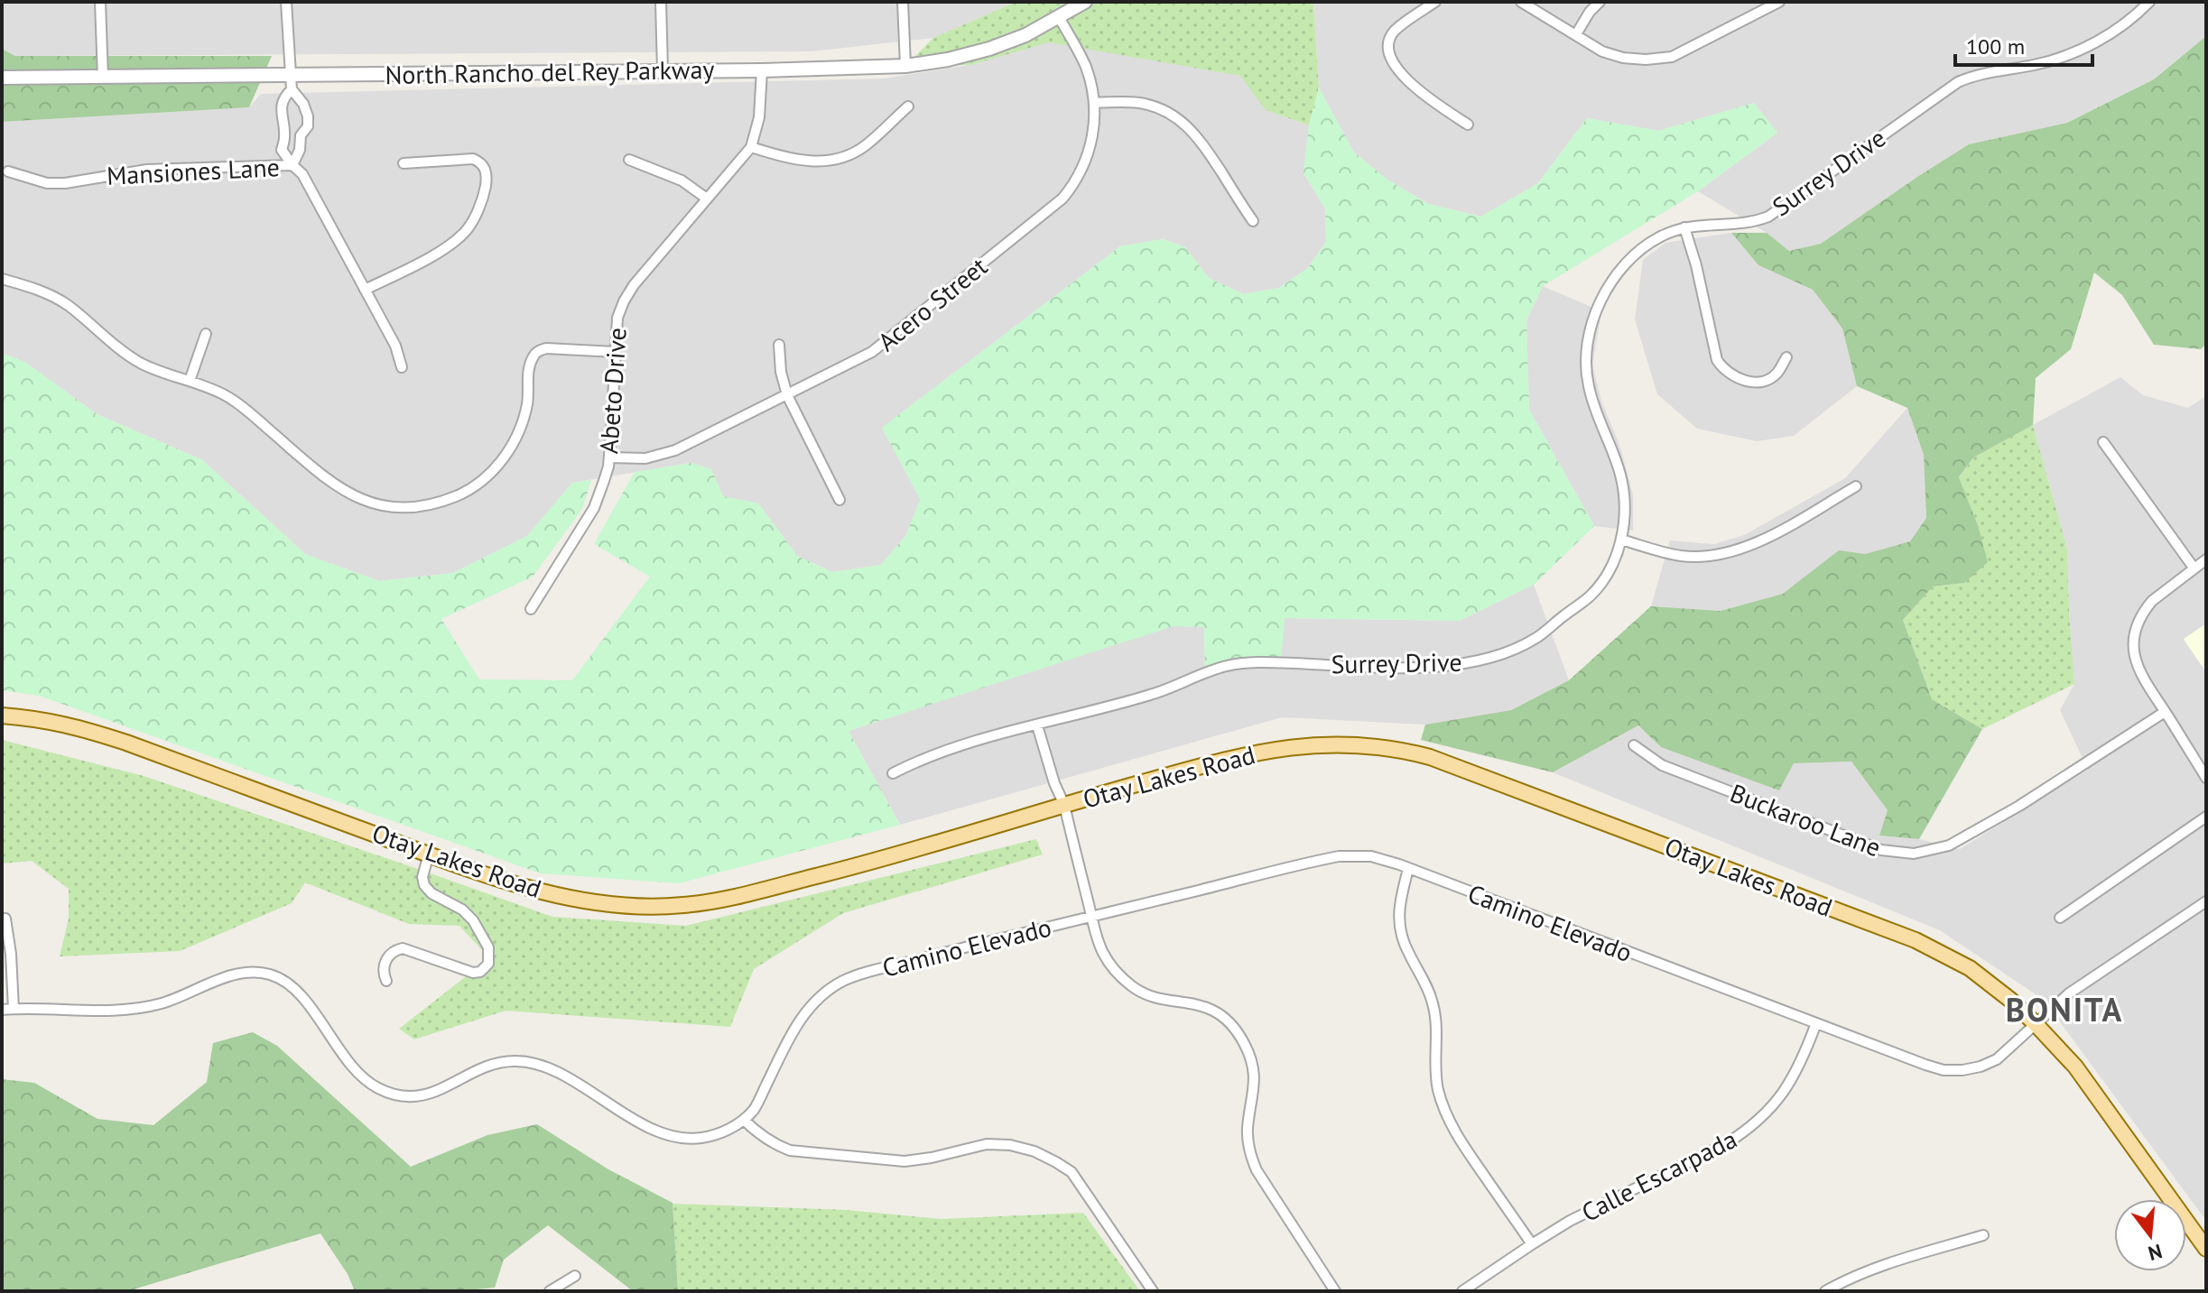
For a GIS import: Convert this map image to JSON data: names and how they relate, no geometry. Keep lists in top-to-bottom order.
{
  "streets": {
    "main road": ["Otay Lakes Road"],
    "street": [
      "North Rancho del Rey Parkway",
      "Mansiones Lane",
      "Surrey Drive",
      "Acero Street",
      "Abeto Drive",
      "Buckaroo Lane",
      "Camino Elevado",
      "Calle Escarpada"
    ]
  },
  "crossings": [
    ["North Rancho del Rey Parkway", "Acero Street"],
    ["North Rancho del Rey Parkway", "Abeto Drive"],
    ["Acero Street", "Abeto Drive"],
    ["Otay Lakes Road", "Camino Elevado"],
    ["Camino Elevado", "Calle Escarpada"]
  ],
  "districts": ["BONITA"],
  "scale_bar": "100 m",
  "north": "bottom"
}
